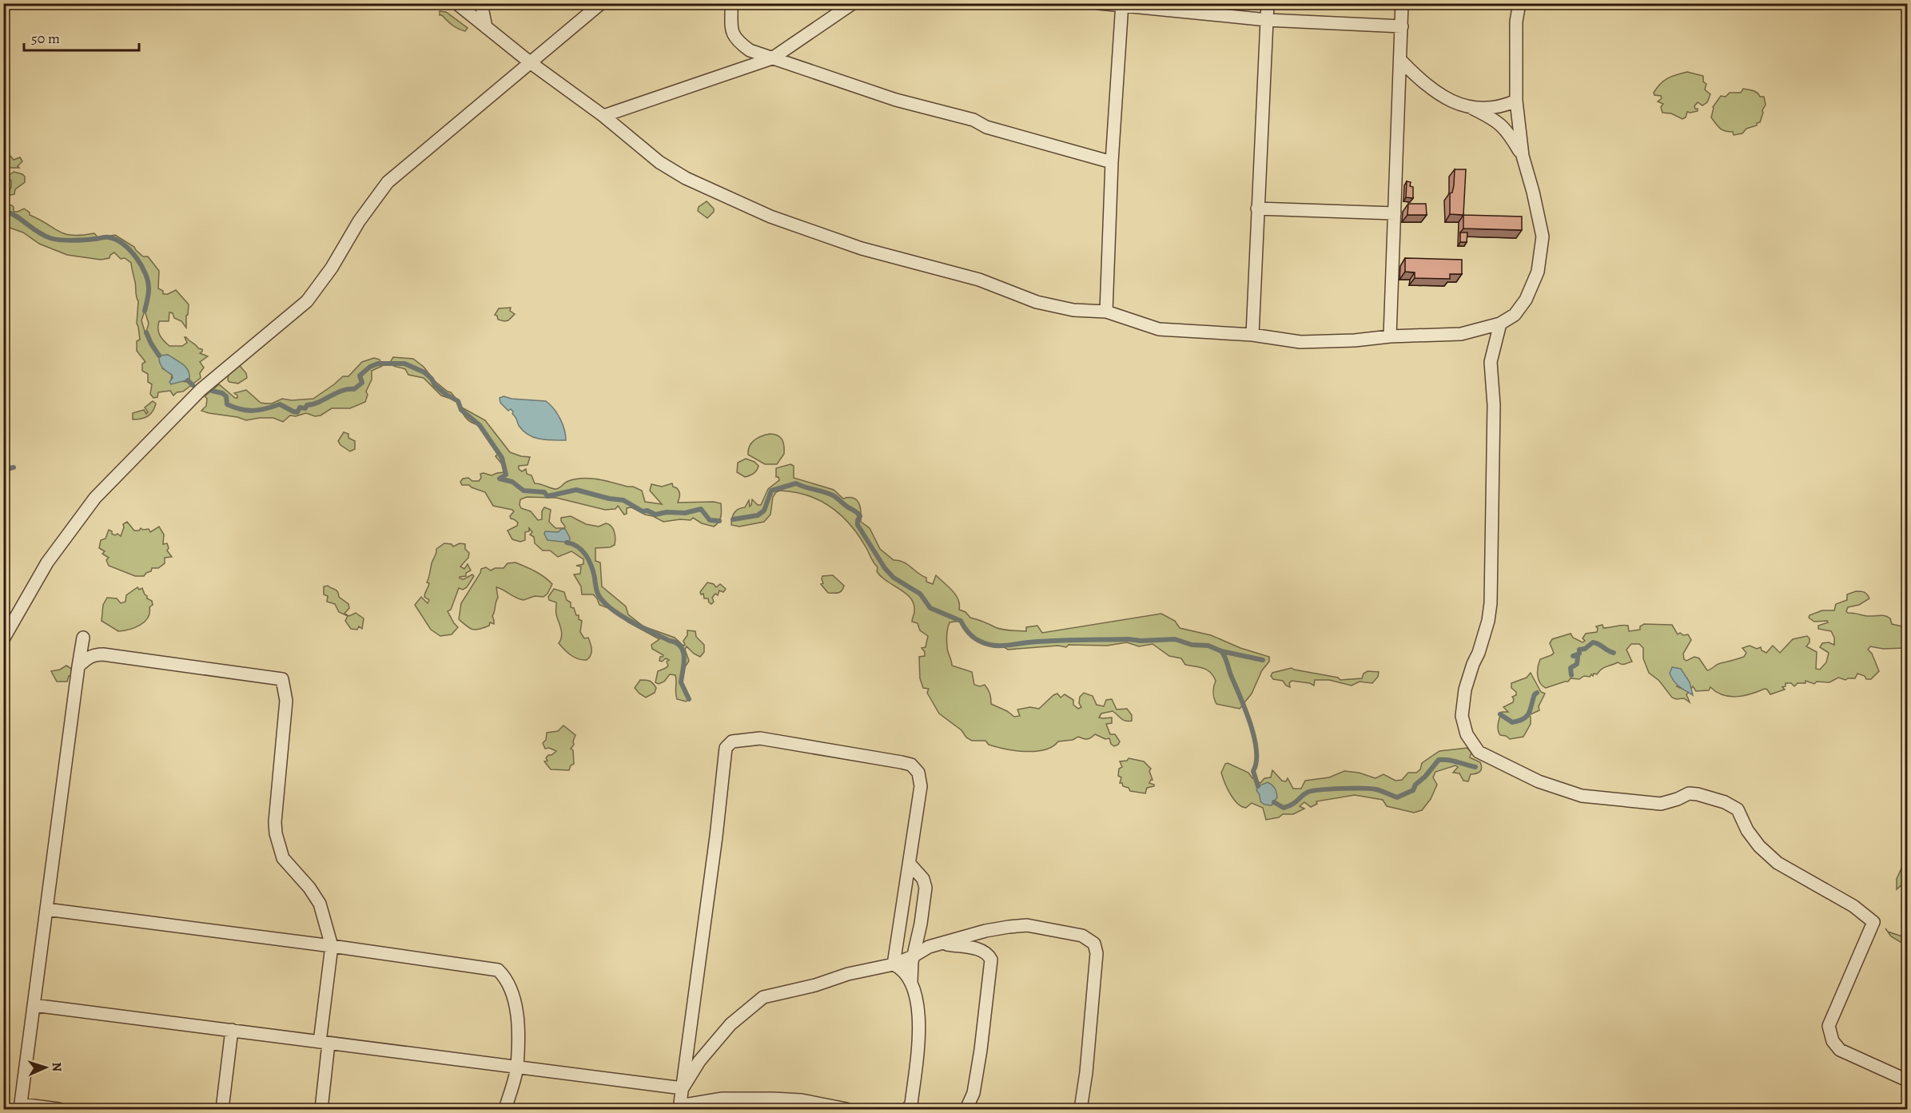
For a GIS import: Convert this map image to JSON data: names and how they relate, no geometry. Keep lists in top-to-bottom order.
{
  "scale_bar": "50 m",
  "north": "right"
}
